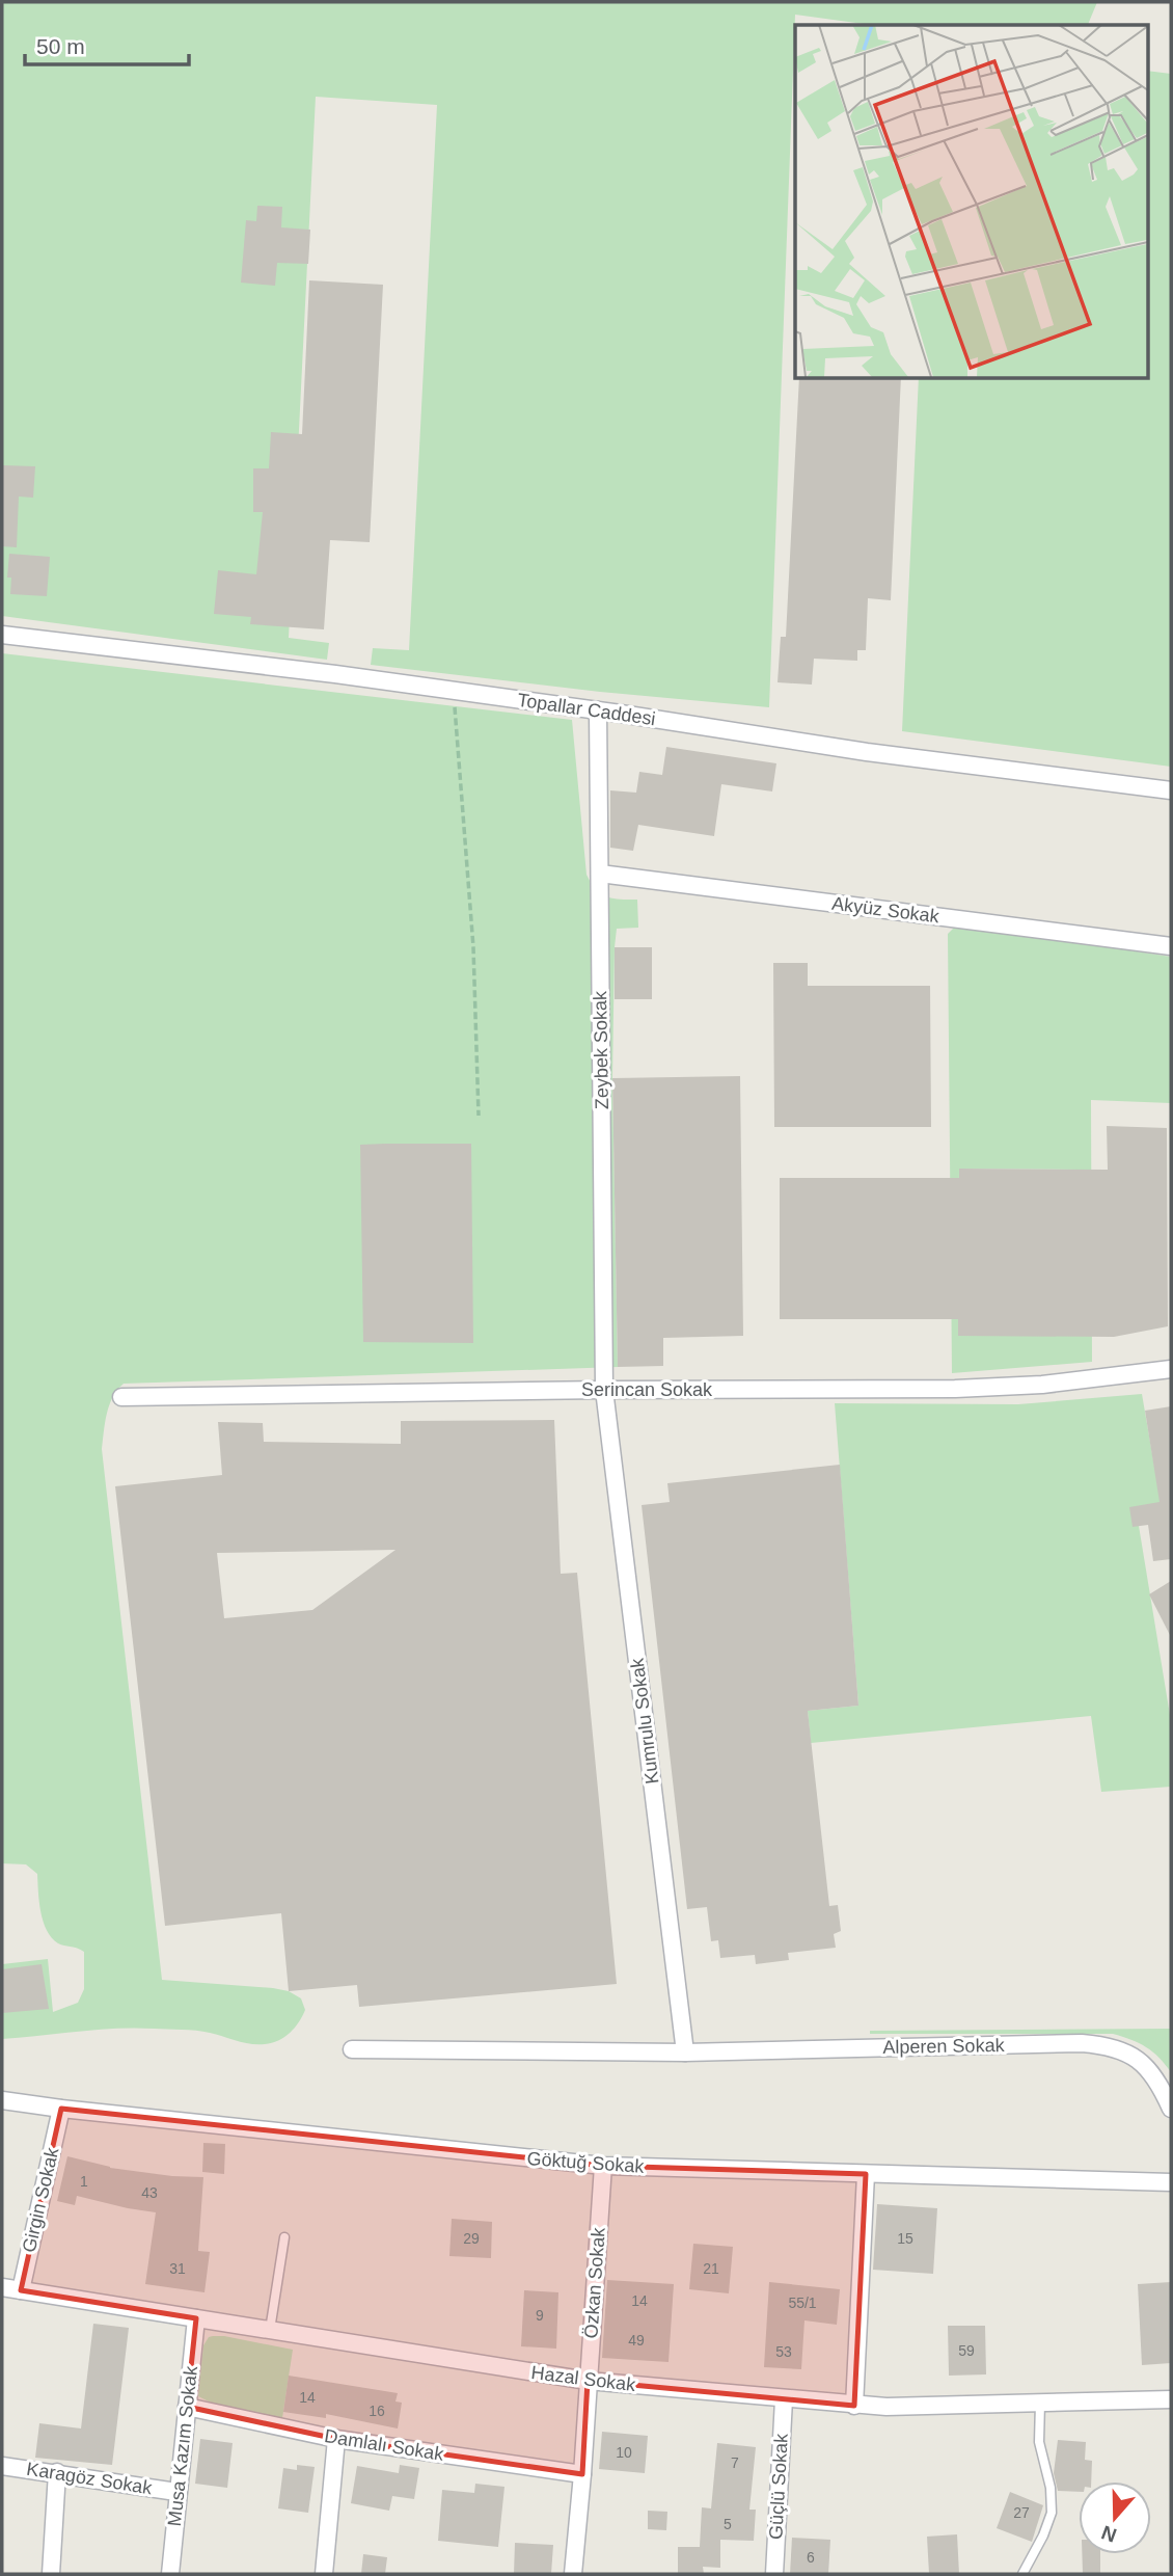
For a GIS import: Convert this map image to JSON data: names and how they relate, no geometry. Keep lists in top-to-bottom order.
{
  "streets": {
    "street": [
      "Topallar Caddesi",
      "Akyüz Sokak",
      "Zeybek Sokak",
      "Serincan Sokak",
      "Kumrulu Sokak",
      "Alperen Sokak",
      "Göktuğ Sokak",
      "Girgin Sokak",
      "Özkan Sokak",
      "Hazal Sokak",
      "Damlalı Sokak",
      "Musa Kazım Sokak",
      "Karagöz Sokak",
      "Güçlü Sokak"
    ]
  },
  "crossings": [
    ["Topallar Caddesi", "Zeybek Sokak"],
    ["Akyüz Sokak", "Zeybek Sokak"],
    ["Zeybek Sokak", "Serincan Sokak"],
    ["Zeybek Sokak", "Kumrulu Sokak"],
    ["Serincan Sokak", "Kumrulu Sokak"],
    ["Kumrulu Sokak", "Alperen Sokak"],
    ["Göktuğ Sokak", "Girgin Sokak"],
    ["Göktuğ Sokak", "Özkan Sokak"],
    ["Girgin Sokak", "Hazal Sokak"],
    ["Özkan Sokak", "Hazal Sokak"],
    ["Özkan Sokak", "Damlalı Sokak"],
    ["Hazal Sokak", "Musa Kazım Sokak"],
    ["Hazal Sokak", "Güçlü Sokak"],
    ["Damlalı Sokak", "Musa Kazım Sokak"],
    ["Musa Kazım Sokak", "Karagöz Sokak"]
  ],
  "house_numbers": [
    "1",
    "43",
    "29",
    "15",
    "31",
    "21",
    "14",
    "55/1",
    "9",
    "49",
    "59",
    "53",
    "14",
    "16",
    "10",
    "7",
    "27",
    "5",
    "6"
  ],
  "scale_bar": "50 m",
  "north": "bottom"
}
